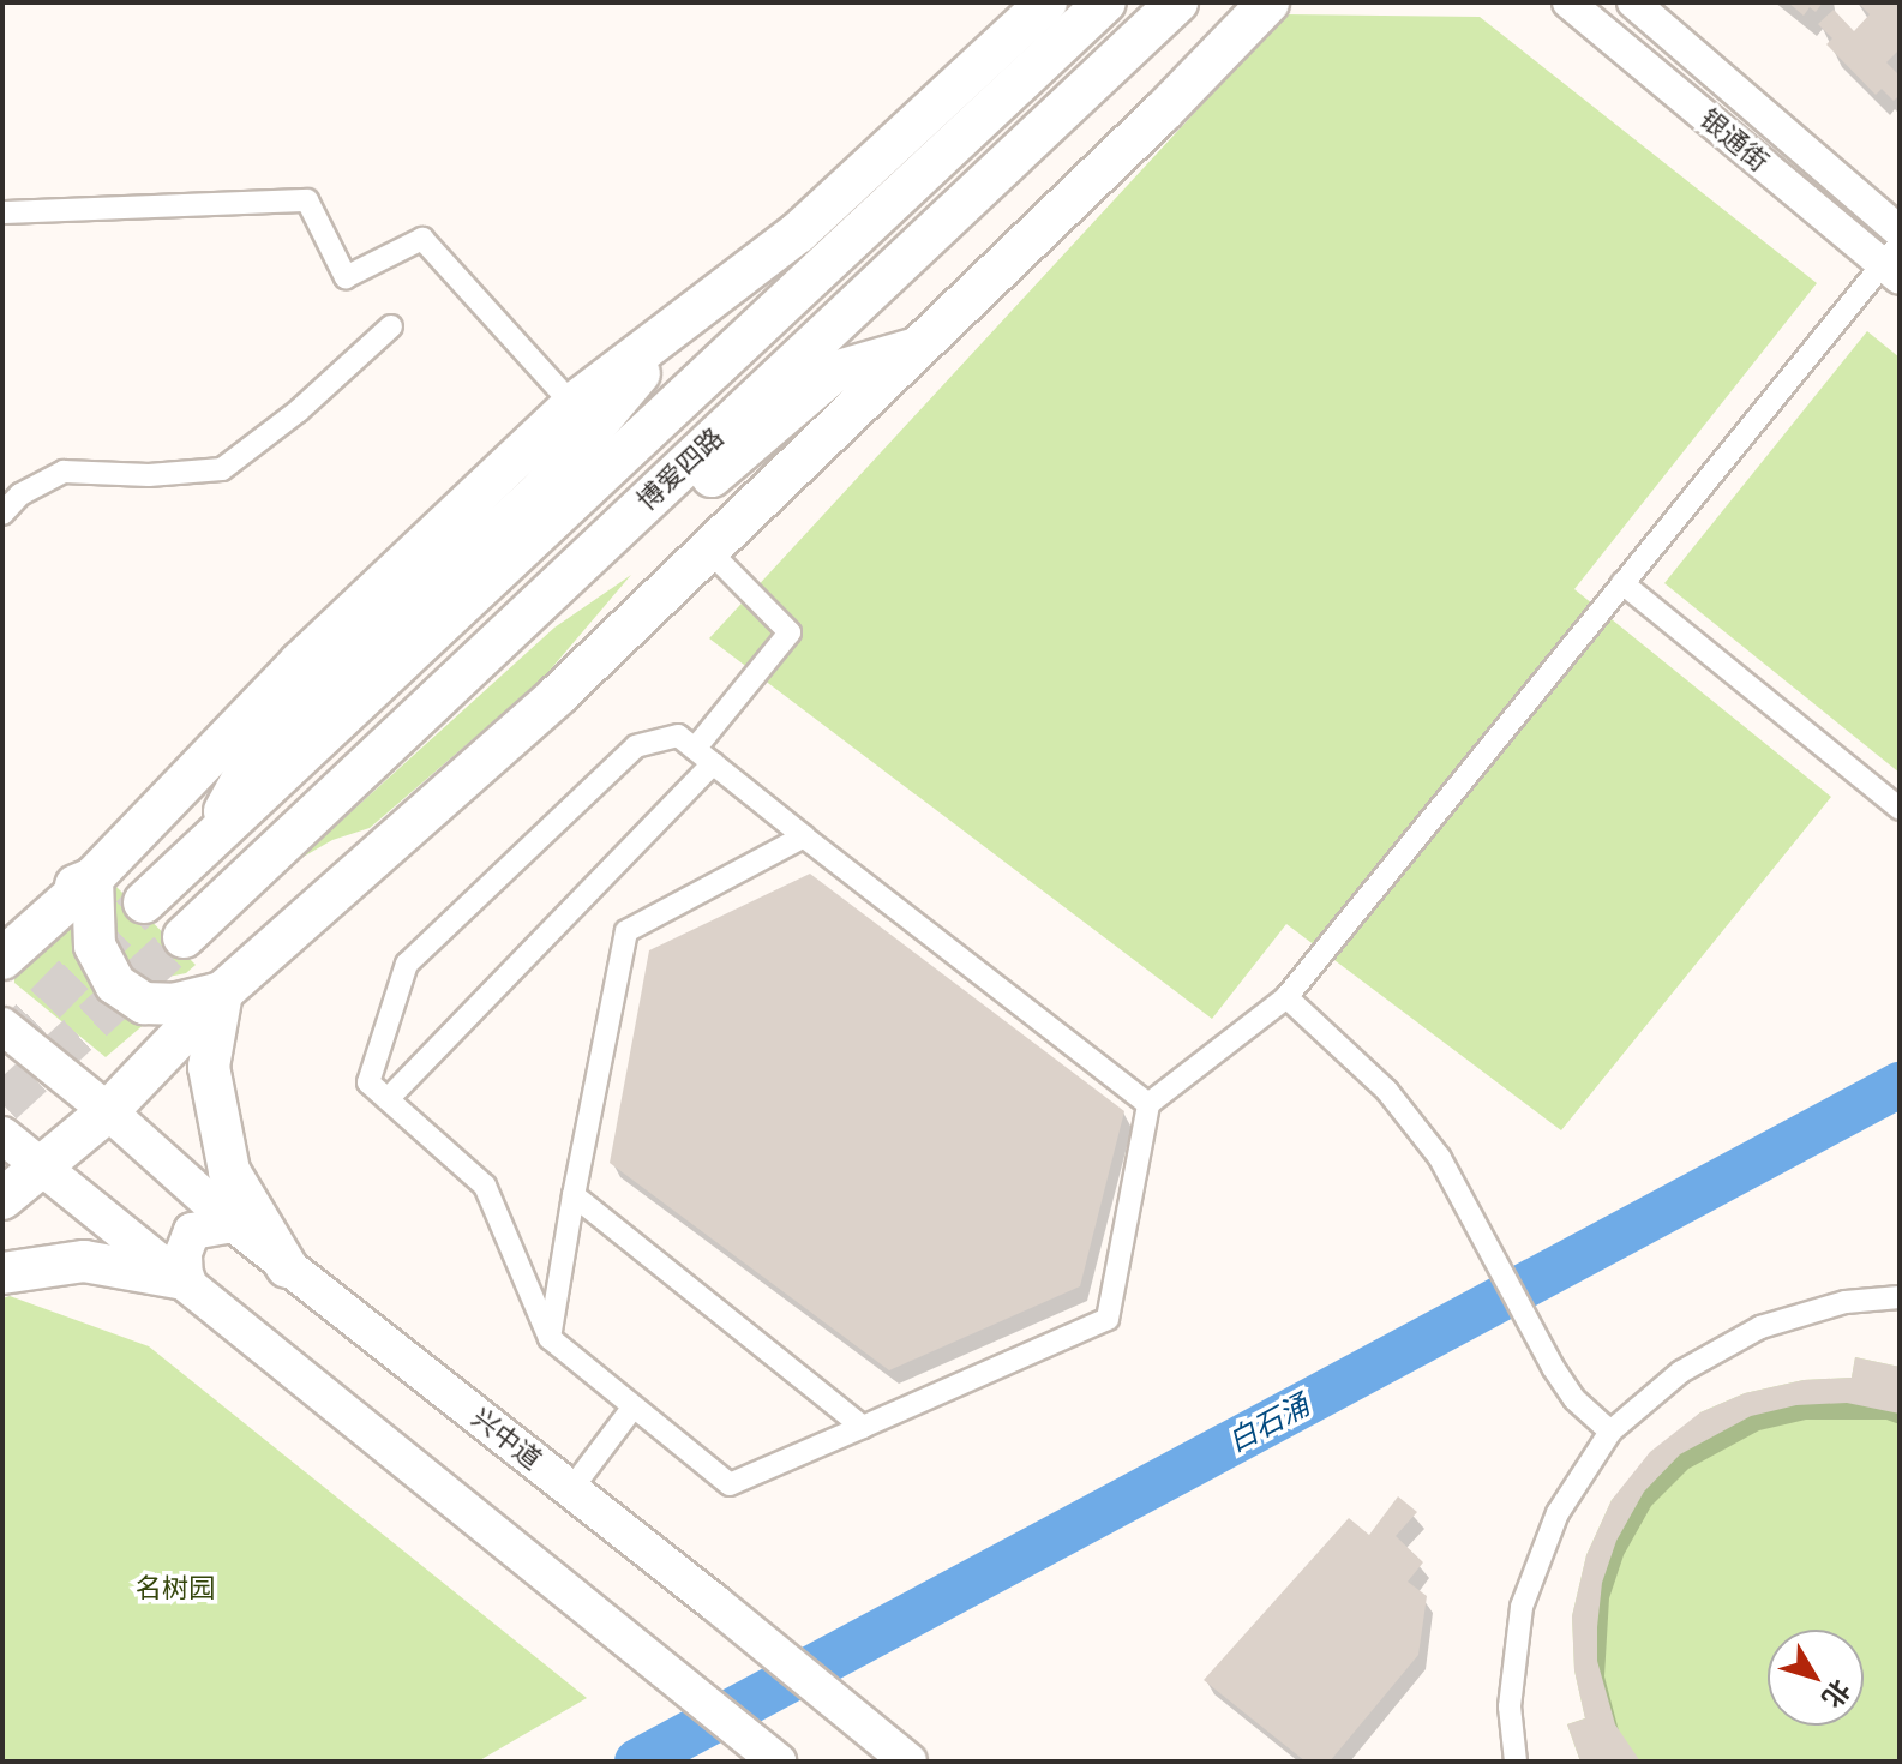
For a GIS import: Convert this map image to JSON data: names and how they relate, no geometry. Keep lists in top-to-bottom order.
{
  "streets": {
    "highway": ["博爱四路"],
    "main road": ["兴中道"],
    "street": ["银通街"]
  },
  "water": ["白石涌"],
  "parks": ["名树园"],
  "north": "bottom right"
}
